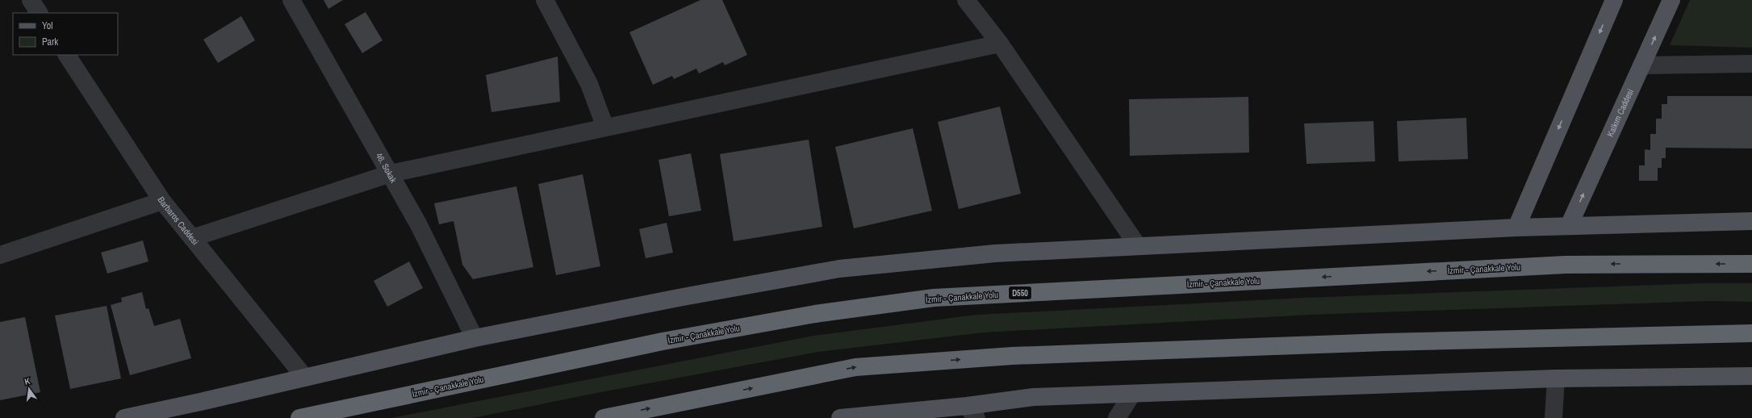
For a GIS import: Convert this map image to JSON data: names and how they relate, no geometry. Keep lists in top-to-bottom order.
{
  "streets": {
    "highway": ["İzmir - Çanakkale Yolu", "D550"],
    "main road": ["Kalkım Caddesi"],
    "street": ["46. Sokak", "Barbaros Caddesi"]
  },
  "legend": ["Yol", "Park"],
  "north": "top"
}
